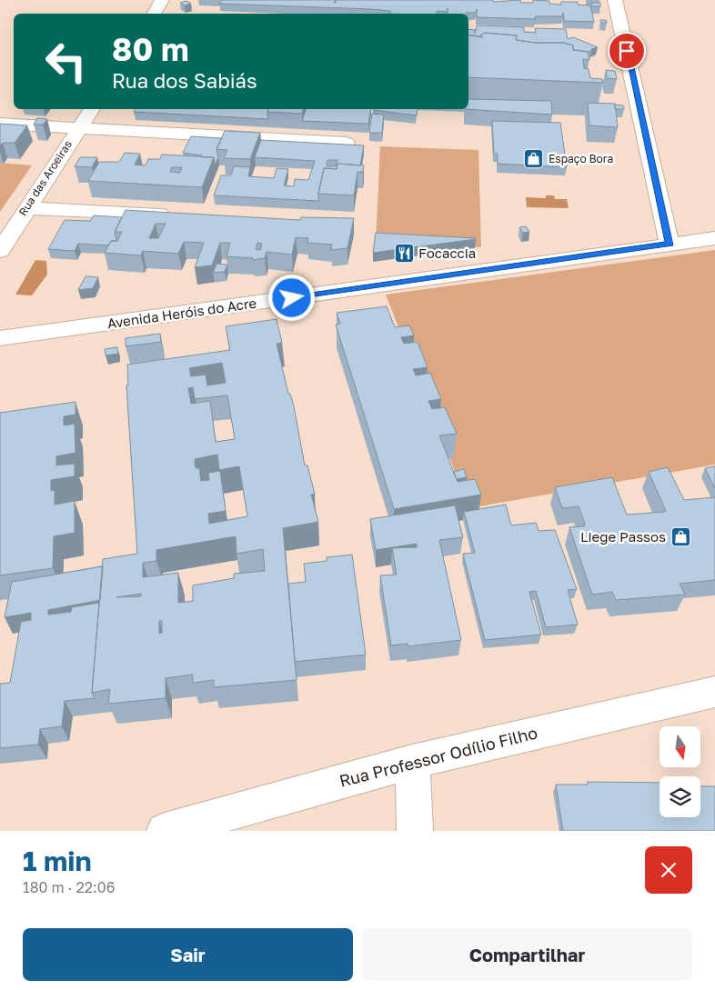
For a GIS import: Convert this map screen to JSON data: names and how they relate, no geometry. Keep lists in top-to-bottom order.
{
  "streets": {
    "street": ["Rua das Aroeiras", "Avenida Heróis do Acre", "Rua Professor Odílio Filho"]
  },
  "places": {
    "shop": ["Espaço Bora", "Liege Passos"],
    "restaurant": ["Focaccia"]
  },
  "north": "bottom",
  "page": {
    "turn": ["80 m", "Rua dos Sabiás"],
    "heading": ["1 min", "180 m · 22:06"],
    "buttons": ["Sair", "Compartilhar"]
  }
}
